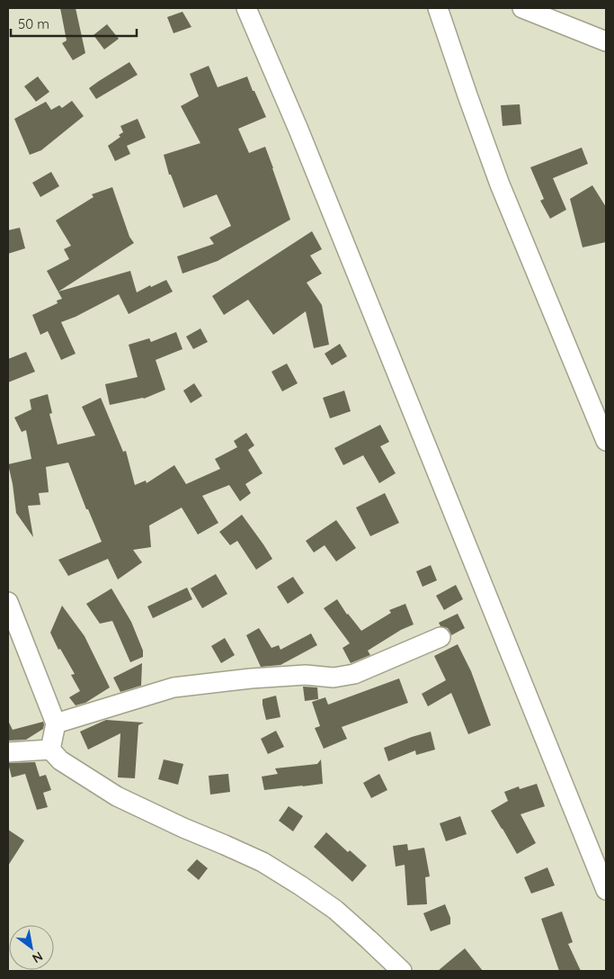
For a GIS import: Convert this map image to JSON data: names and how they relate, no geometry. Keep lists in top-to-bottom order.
{
  "scale_bar": "50 m",
  "north": "bottom right"
}
